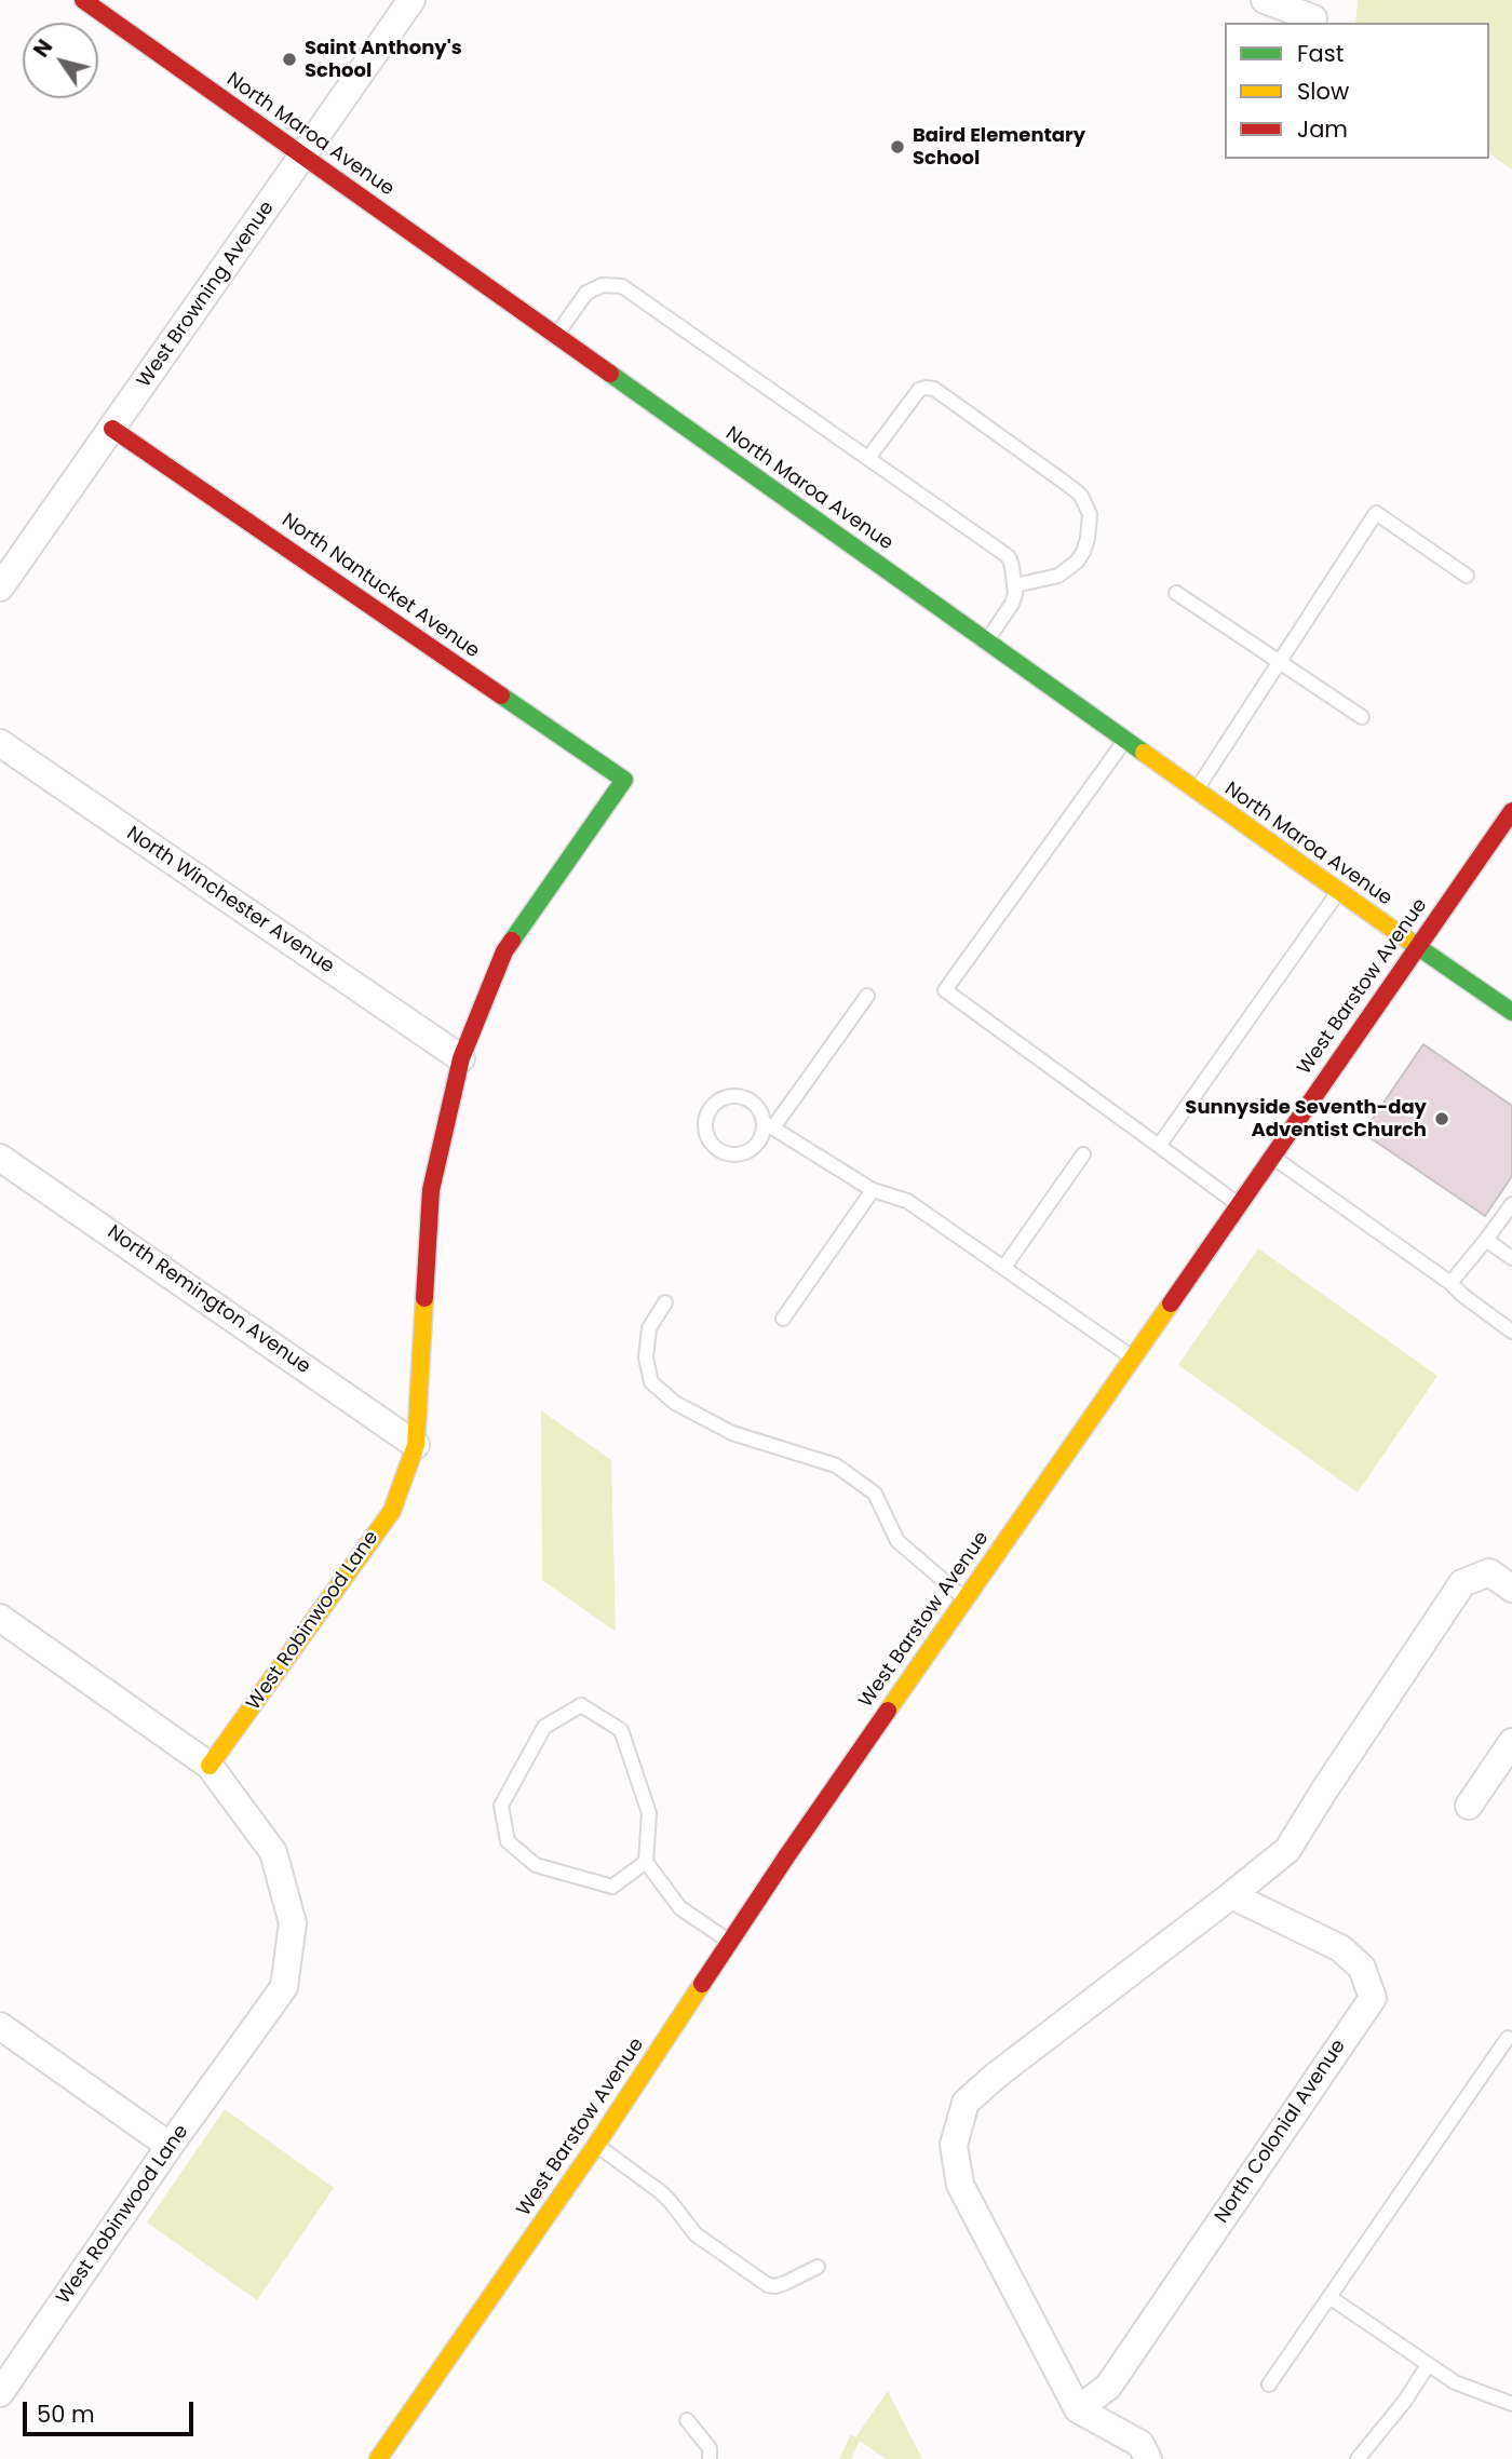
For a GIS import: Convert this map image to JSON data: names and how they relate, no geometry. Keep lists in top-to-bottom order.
{
  "streets": {
    "street": [
      "North Maroa Avenue",
      "West Browning Avenue",
      "North Nantucket Avenue",
      "North Winchester Avenue",
      "West Barstow Avenue",
      "North Remington Avenue",
      "West Robinwood Lane",
      "North Colonial Avenue"
    ]
  },
  "crossings": [
    ["North Maroa Avenue", "West Browning Avenue"],
    ["North Maroa Avenue", "West Barstow Avenue"],
    ["West Browning Avenue", "North Nantucket Avenue"],
    ["North Nantucket Avenue", "West Robinwood Lane"],
    ["North Winchester Avenue", "West Robinwood Lane"],
    ["North Remington Avenue", "West Robinwood Lane"]
  ],
  "places": ["Saint Anthony's School", "Baird Elementary School", "Sunnyside Seventh-day Adventist Church"],
  "legend": ["Fast", "Slow", "Jam"],
  "scale_bar": "50 m",
  "north": "top left"
}
